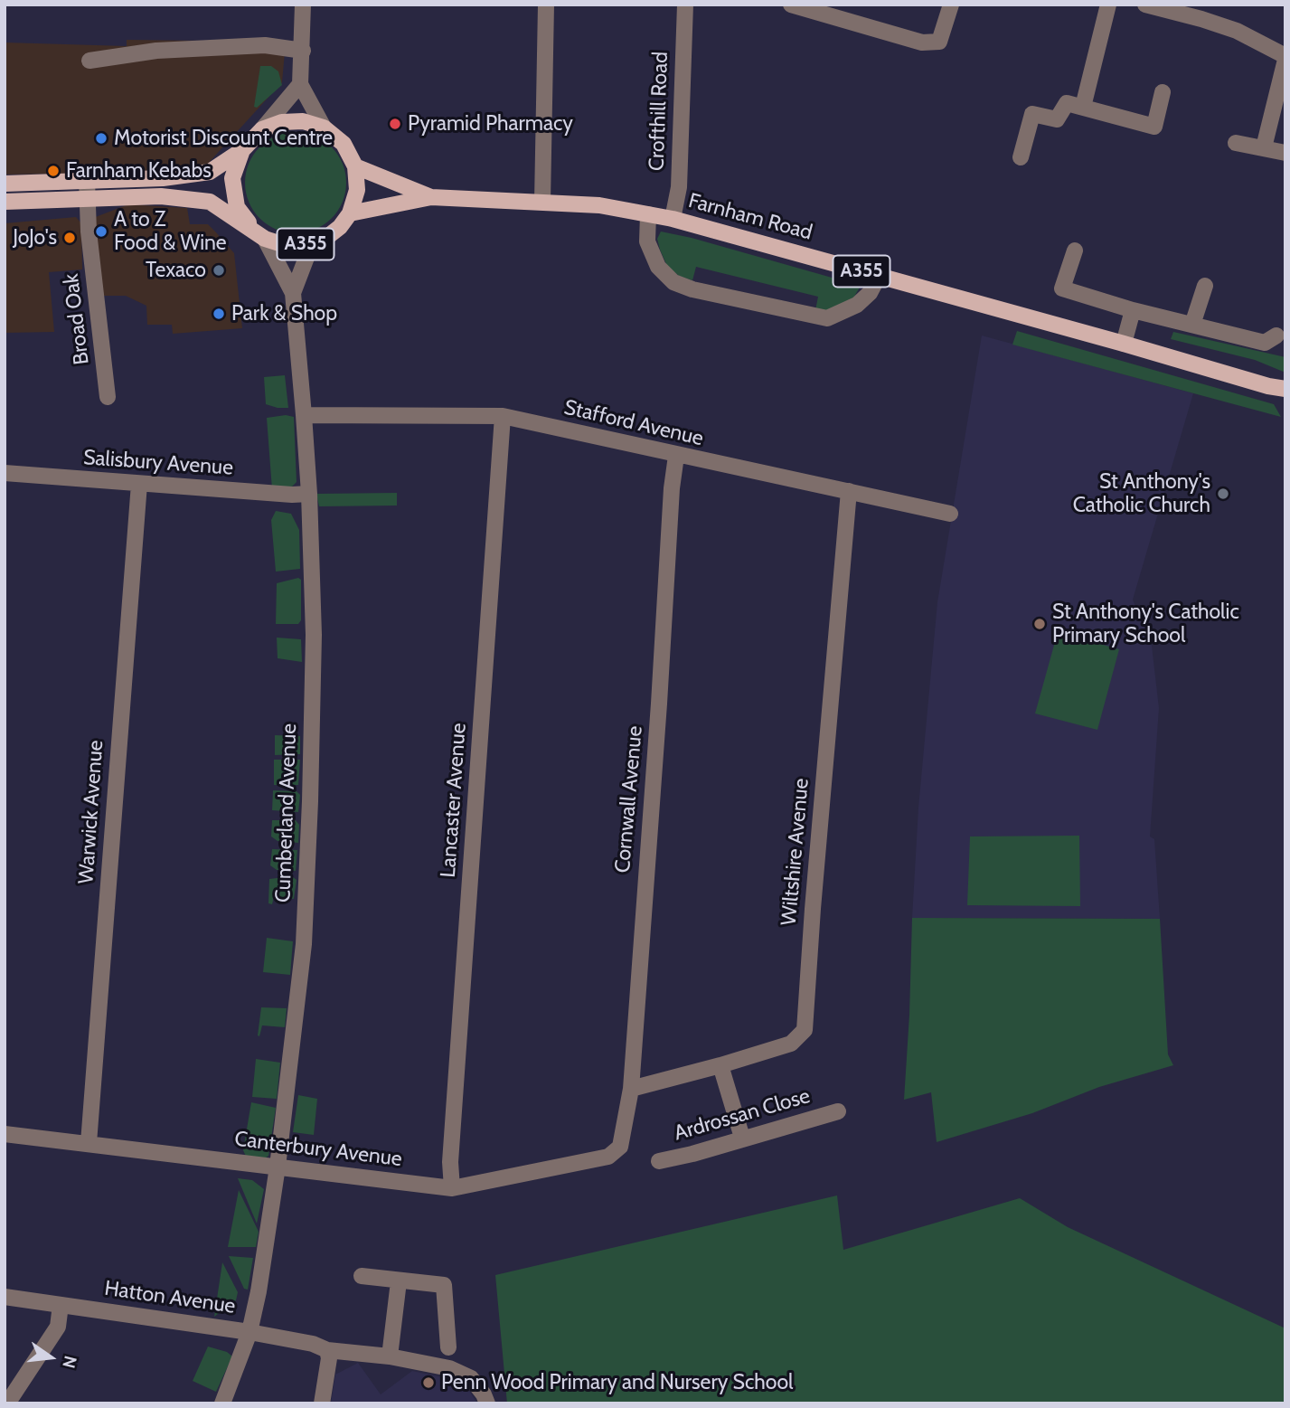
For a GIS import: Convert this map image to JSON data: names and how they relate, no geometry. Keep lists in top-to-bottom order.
{
  "streets": {
    "main road": ["Farnham Road", "A355"],
    "street": [
      "Crofthill Road",
      "Broad Oak",
      "Stafford Avenue",
      "Salisbury Avenue",
      "Cornwall Avenue",
      "Lancaster Avenue",
      "Warwick Avenue",
      "Cumberland Avenue",
      "Wiltshire Avenue",
      "Ardrossan Close",
      "Canterbury Avenue",
      "Hatton Avenue"
    ]
  },
  "crossings": [
    ["Crofthill Road", "Farnham Road"],
    ["Farnham Road", "A355"],
    ["Farnham Road", "Cumberland Avenue"],
    ["A355", "Broad Oak"],
    ["A355", "Cumberland Avenue"],
    ["Stafford Avenue", "Cornwall Avenue"],
    ["Stafford Avenue", "Lancaster Avenue"],
    ["Stafford Avenue", "Cumberland Avenue"],
    ["Stafford Avenue", "Wiltshire Avenue"],
    ["Salisbury Avenue", "Warwick Avenue"],
    ["Salisbury Avenue", "Cumberland Avenue"],
    ["Cornwall Avenue", "Wiltshire Avenue"],
    ["Cornwall Avenue", "Canterbury Avenue"],
    ["Lancaster Avenue", "Canterbury Avenue"],
    ["Warwick Avenue", "Canterbury Avenue"],
    ["Cumberland Avenue", "Canterbury Avenue"],
    ["Cumberland Avenue", "Hatton Avenue"]
  ],
  "places": [
    "Pyramid Pharmacy",
    "Motorist Discount Centre",
    "Farnham Kebabs",
    "A to Z Food & Wine",
    "JoJo's",
    "Texaco",
    "Park & Shop",
    "St Anthony's Catholic Church",
    "St Anthony's Catholic Primary School",
    "Penn Wood Primary and Nursery School"
  ],
  "north": "right"
}
